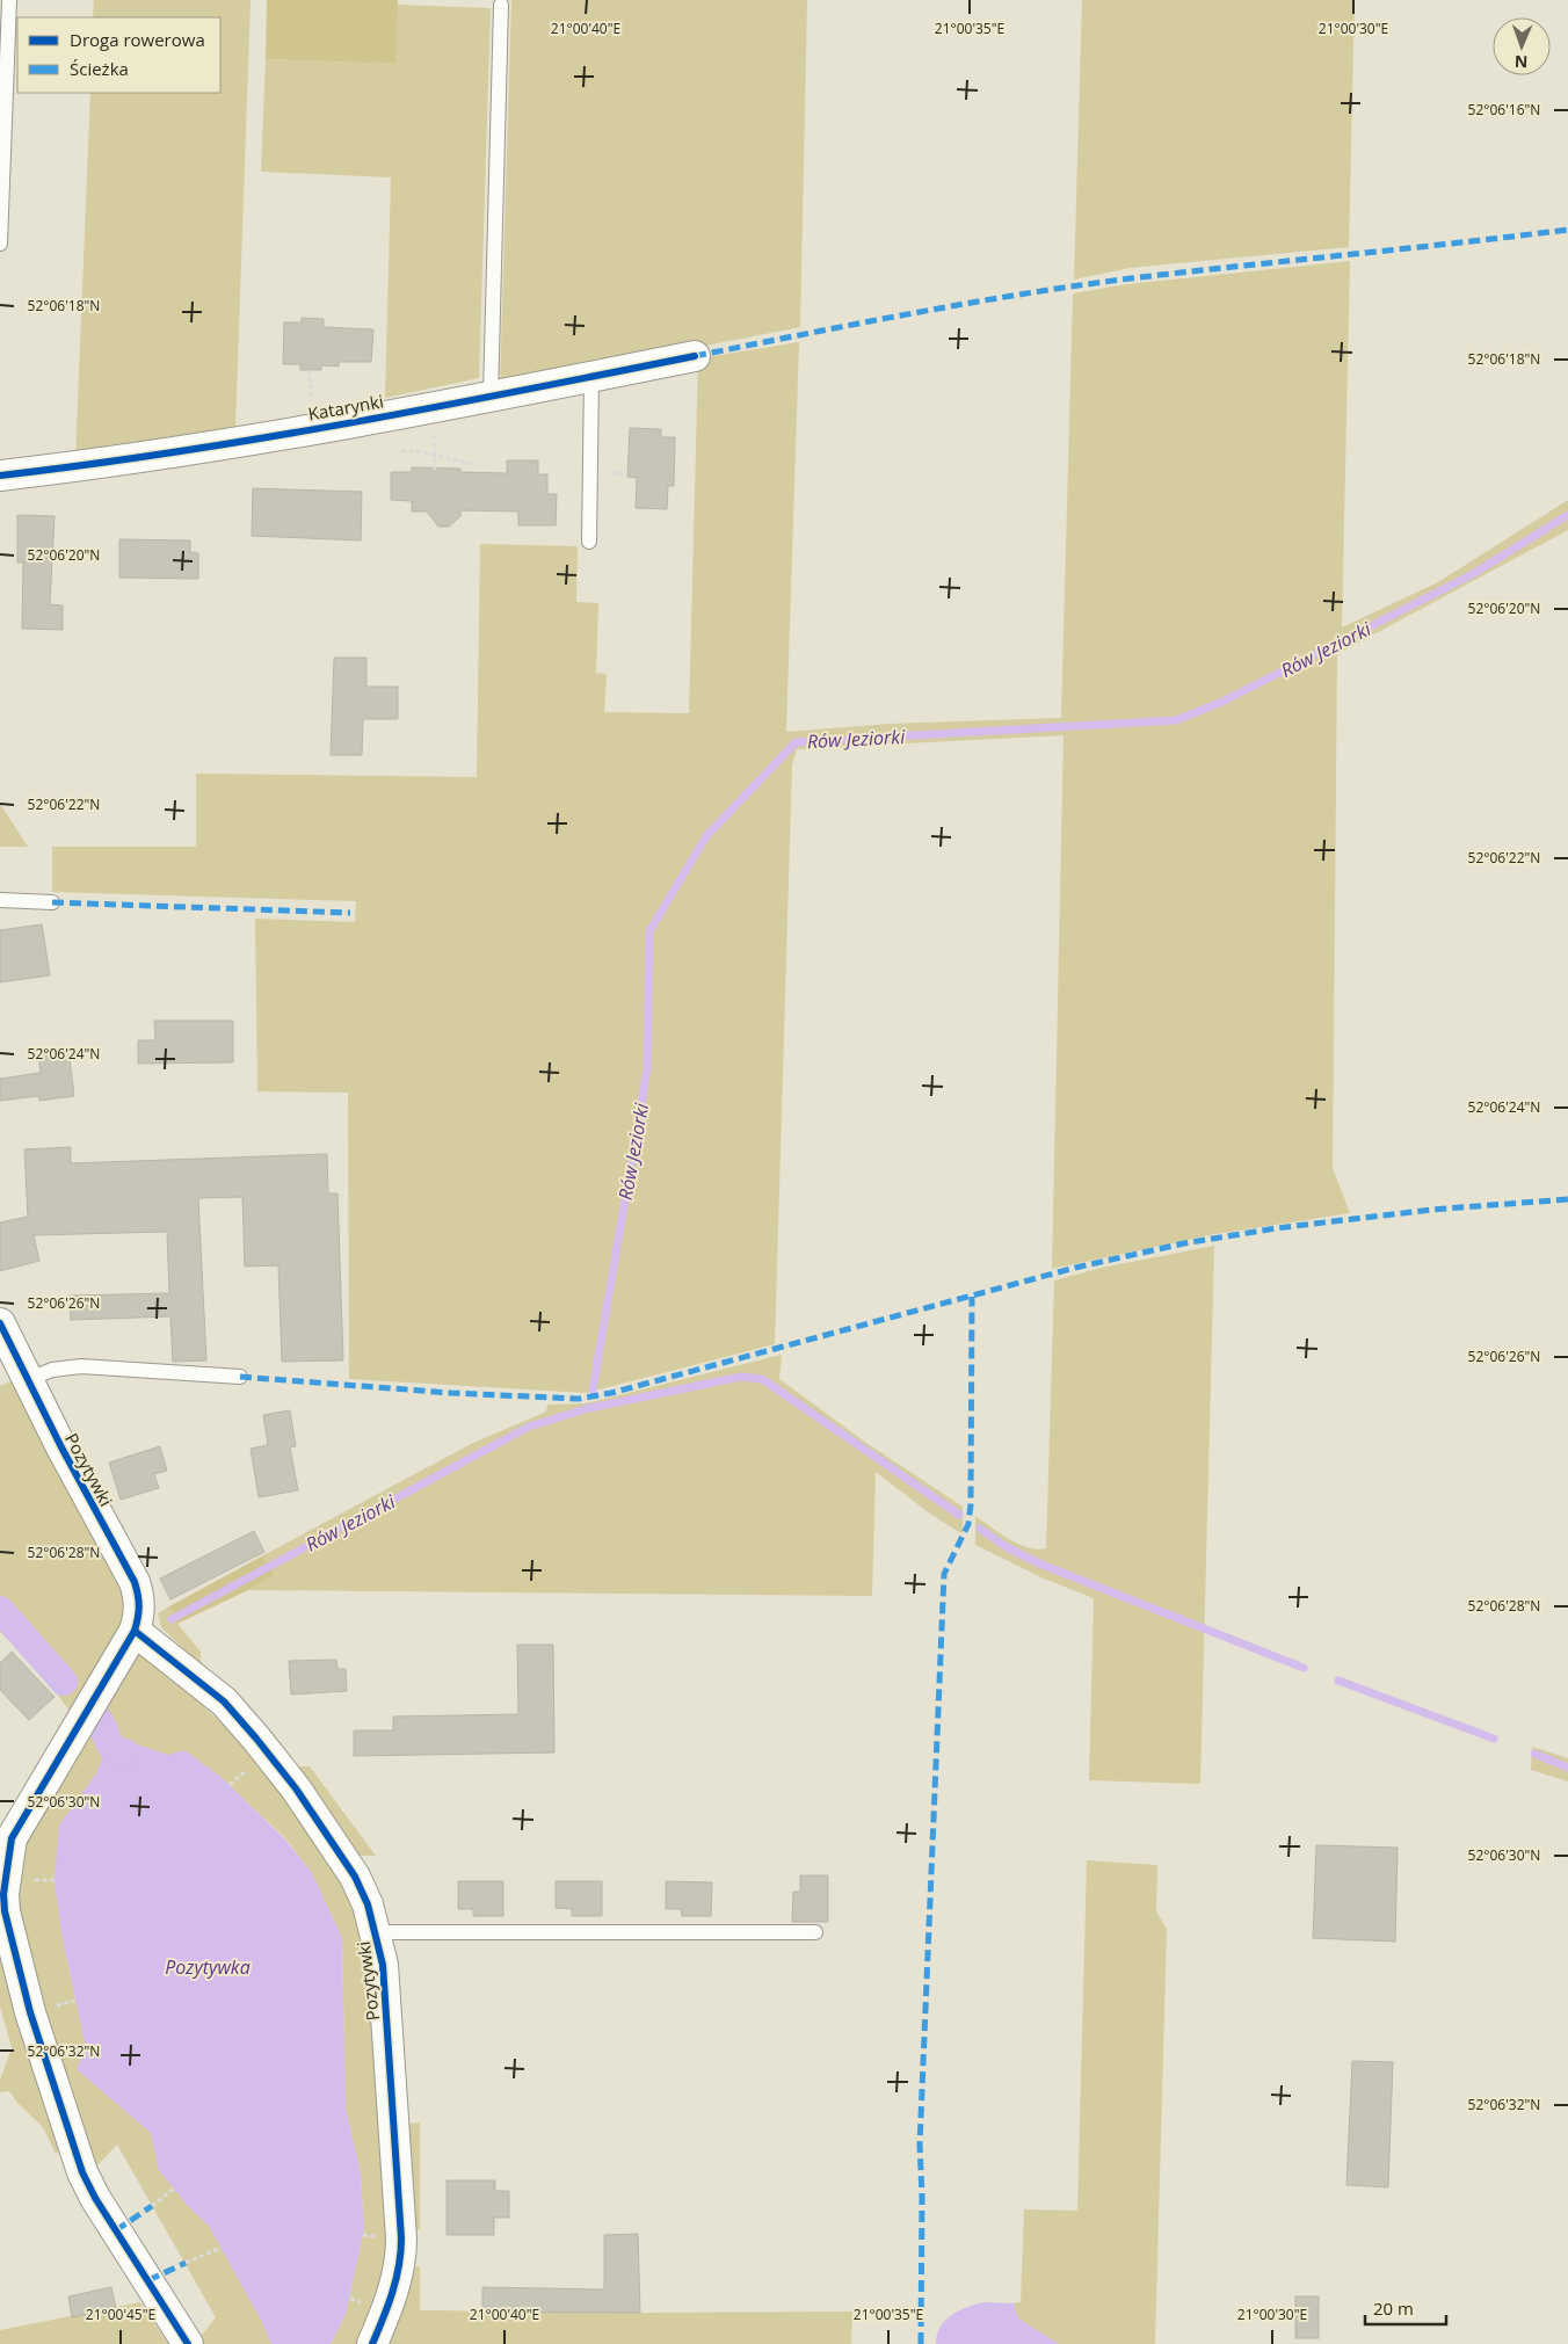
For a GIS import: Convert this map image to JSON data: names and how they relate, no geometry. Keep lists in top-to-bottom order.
{
  "streets": {
    "street": ["Katarynki", "Pozytywki"]
  },
  "water": ["Rów Jeziorki", "Pozytywka"],
  "legend": ["Droga rowerowa", "Ścieżka"],
  "scale_bar": "20 m",
  "north": "bottom",
  "coordinates": [
    "21°00'40\"E",
    "21°00'35\"E",
    "21°00'30\"E",
    "52°06'16\"N",
    "52°06'18\"N",
    "52°06'20\"N",
    "52°06'22\"N",
    "52°06'24\"N",
    "52°06'26\"N",
    "52°06'28\"N",
    "52°06'30\"N",
    "52°06'32\"N",
    "21°00'45\"E"
  ]
}
